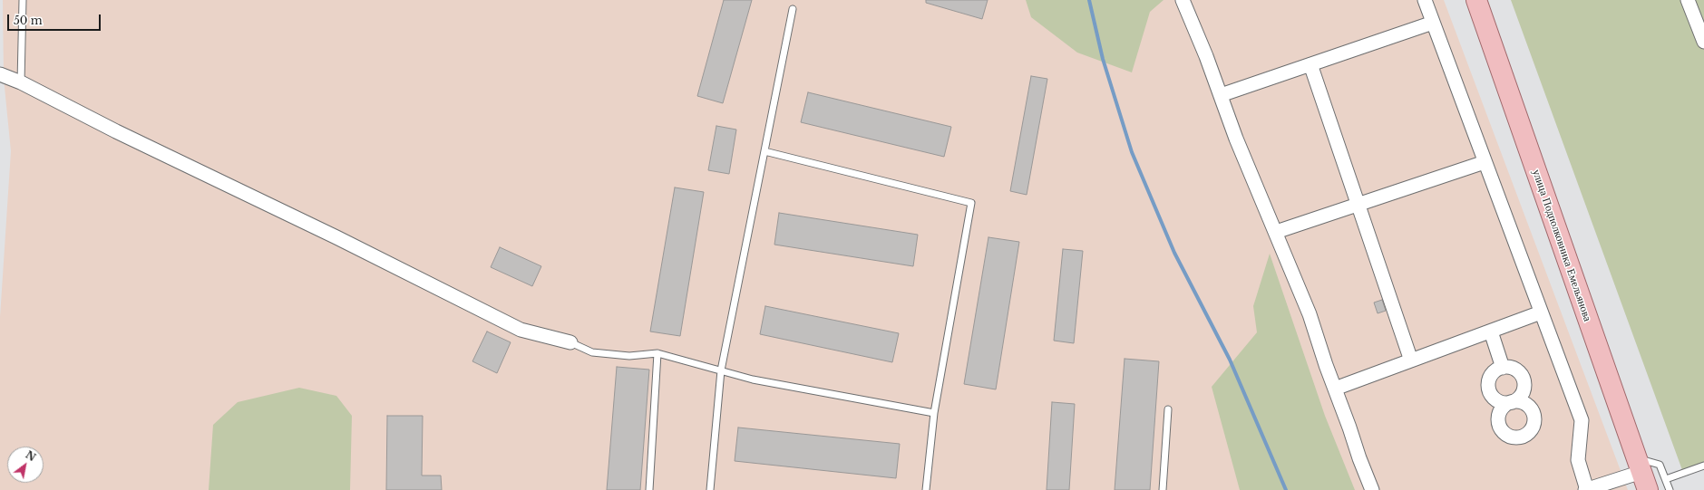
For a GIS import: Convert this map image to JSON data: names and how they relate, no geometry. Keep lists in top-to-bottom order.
{
  "streets": {
    "main road": ["улица Подполковника Емельянова"]
  },
  "scale_bar": "50 m",
  "north": "top right"
}
